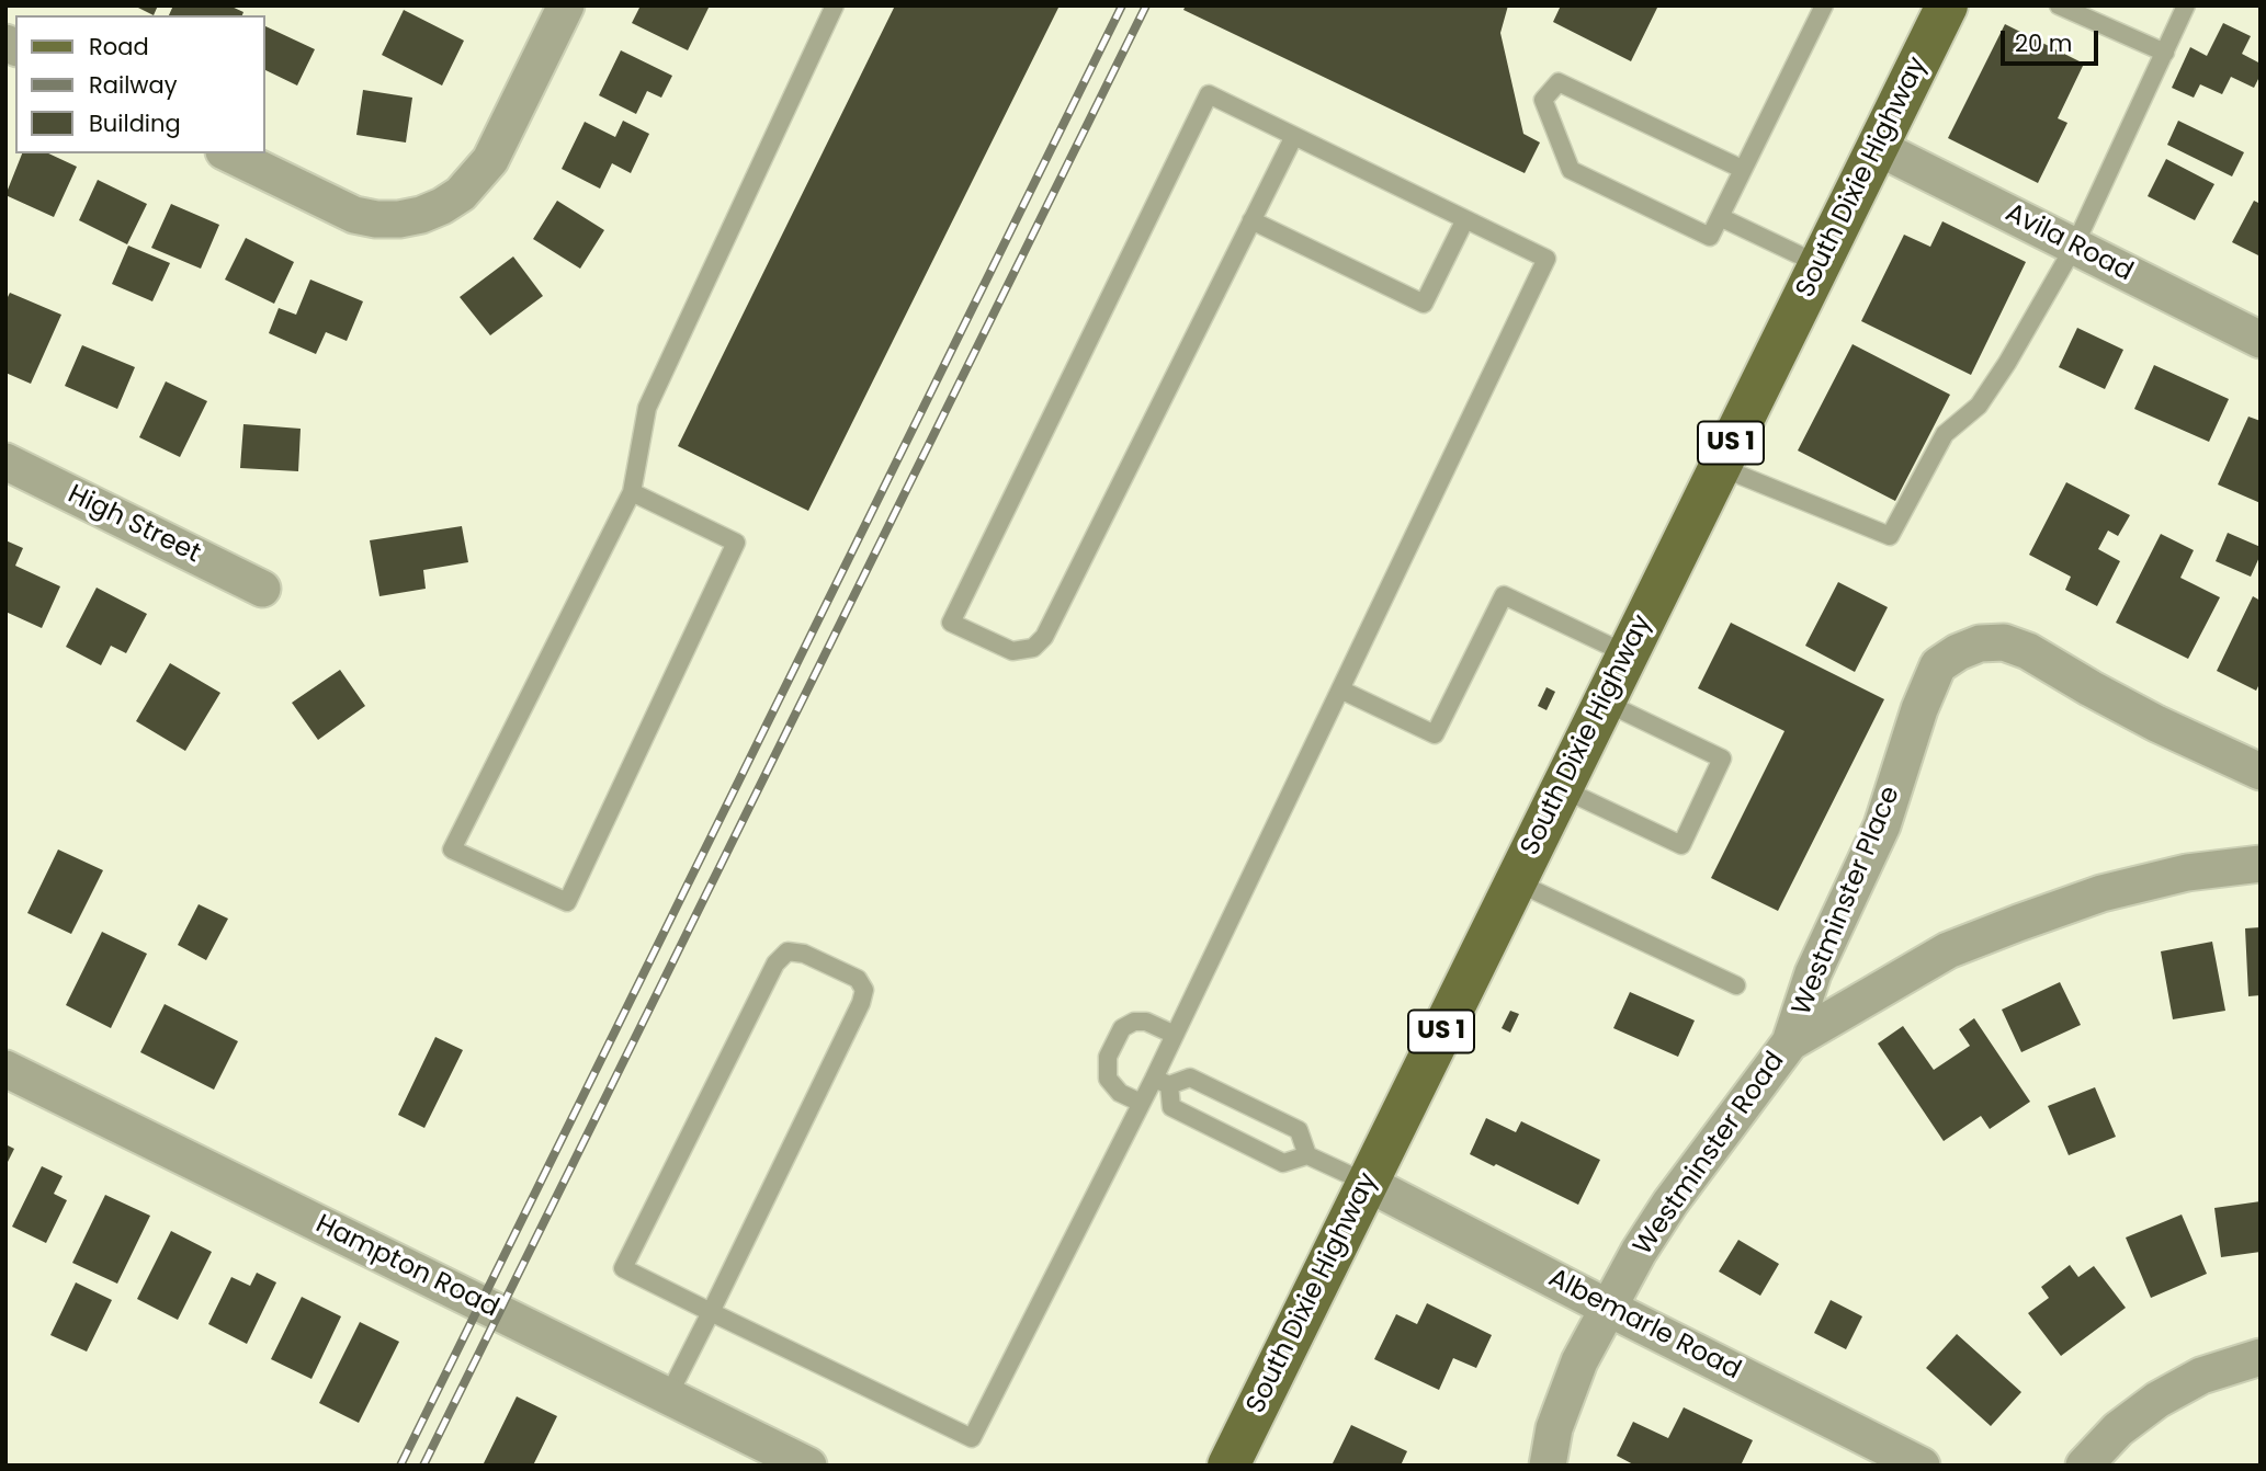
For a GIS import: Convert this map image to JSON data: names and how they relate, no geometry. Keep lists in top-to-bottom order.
{
  "streets": {
    "main road": ["South Dixie Highway", "US 1"],
    "street": [
      "Avila Road",
      "High Street",
      "Westminster Place",
      "Westminster Road",
      "Hampton Road",
      "Albemarle Road"
    ]
  },
  "crossings": [
    ["South Dixie Highway", "Avila Road"],
    ["South Dixie Highway", "Albemarle Road"],
    ["Westminster Place", "Westminster Road"],
    ["Westminster Road", "Albemarle Road"]
  ],
  "legend": ["Road", "Railway", "Building"],
  "scale_bar": "20 m"
}
